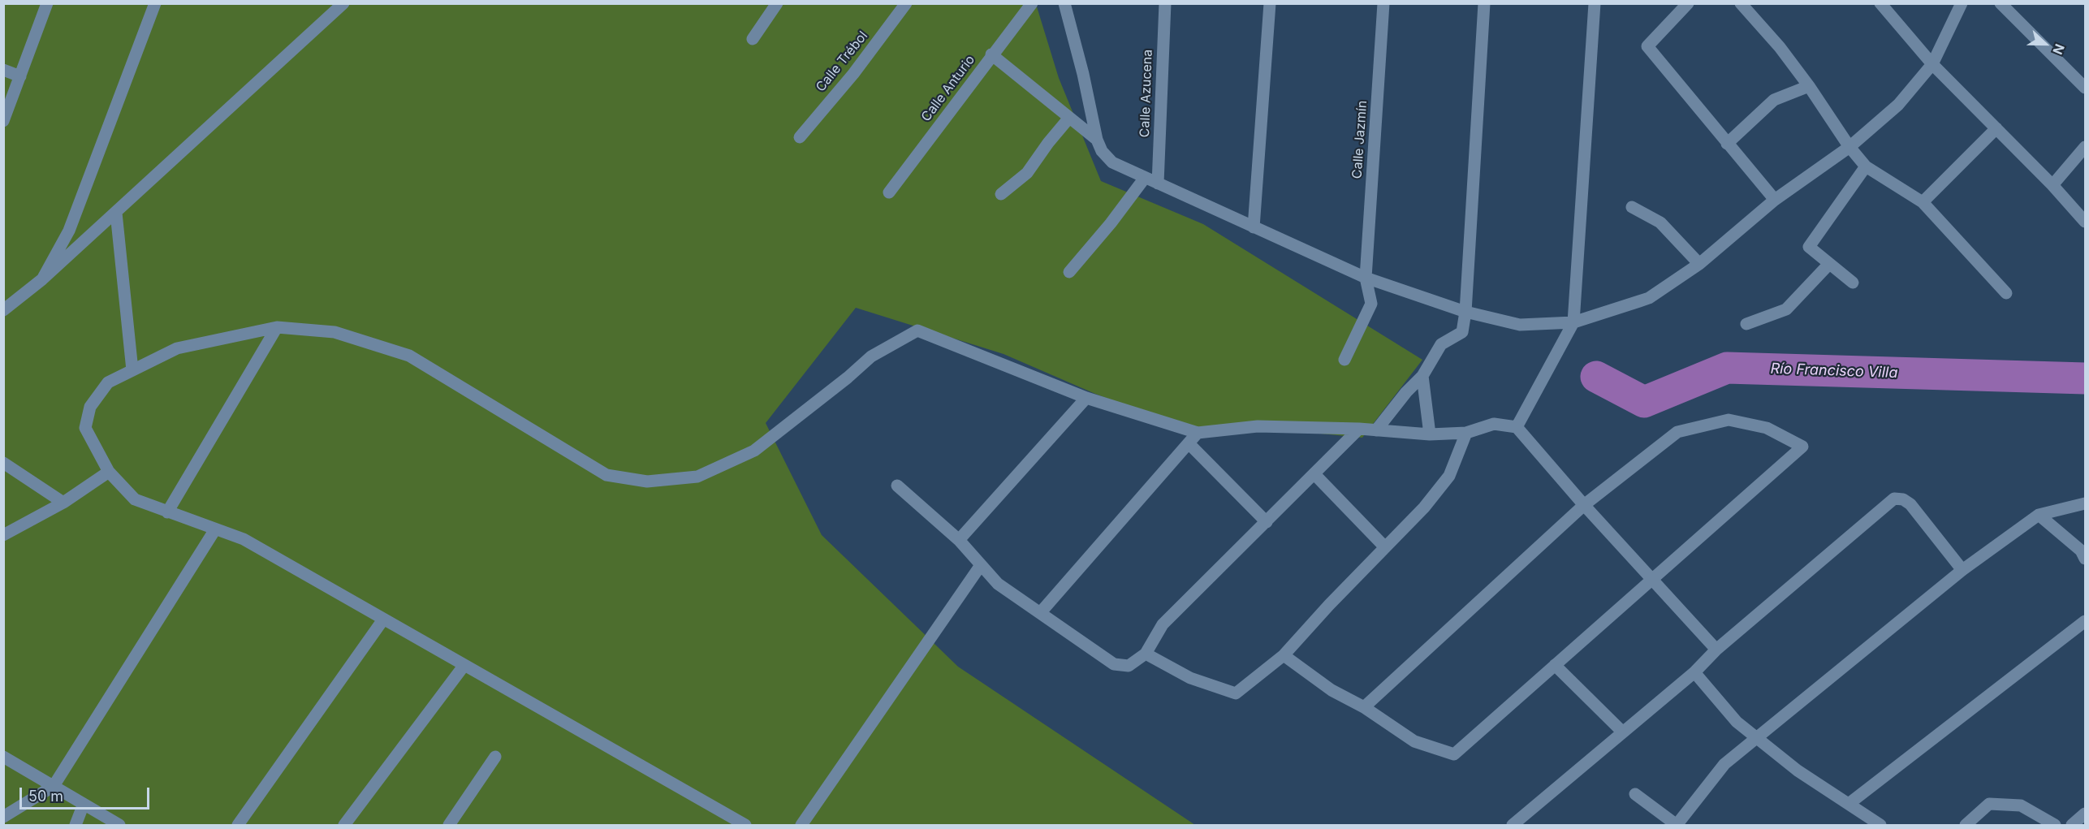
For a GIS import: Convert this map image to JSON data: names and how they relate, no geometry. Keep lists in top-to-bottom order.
{
  "streets": {
    "street": [
      "Calle Trébol",
      "Calle Anturio",
      "Calle Azucena",
      "Calle Jazmín"
    ]
  },
  "water": ["Río Francisco Villa"],
  "scale_bar": "50 m",
  "north": "right"
}
